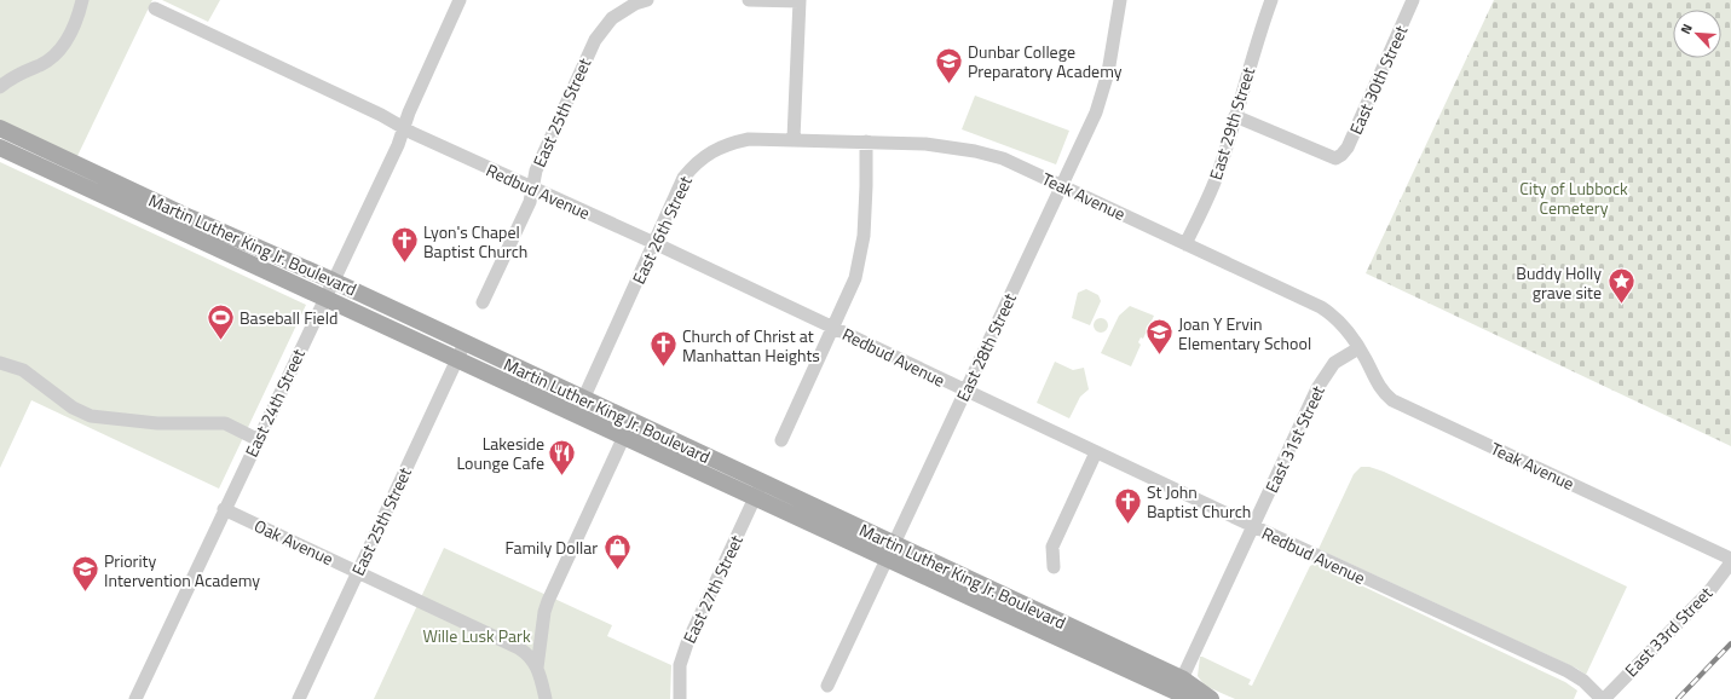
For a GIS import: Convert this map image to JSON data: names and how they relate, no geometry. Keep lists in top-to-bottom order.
{
  "streets": {
    "main road": ["Martin Luther King Jr. Boulevard"],
    "street": [
      "East 30th Street",
      "East 25th Street",
      "East 29th Street",
      "Redbud Avenue",
      "Teak Avenue",
      "East 26th Street",
      "East 28th Street",
      "East 24th Street",
      "East 31st Street",
      "Oak Avenue",
      "East 27th Street",
      "East 33rd Street"
    ]
  },
  "crossings": [
    ["East 30th Street", "East 29th Street"],
    ["East 25th Street", "Redbud Avenue"],
    ["East 25th Street", "Martin Luther King Jr. Boulevard"],
    ["East 25th Street", "Oak Avenue"],
    ["East 29th Street", "Teak Avenue"],
    ["Redbud Avenue", "East 26th Street"],
    ["Redbud Avenue", "East 28th Street"],
    ["Redbud Avenue", "East 24th Street"],
    ["Redbud Avenue", "East 31st Street"],
    ["Redbud Avenue", "East 33rd Street"],
    ["Teak Avenue", "East 26th Street"],
    ["Teak Avenue", "East 28th Street"],
    ["Teak Avenue", "East 31st Street"],
    ["Teak Avenue", "East 33rd Street"],
    ["East 26th Street", "Martin Luther King Jr. Boulevard"],
    ["Martin Luther King Jr. Boulevard", "East 28th Street"],
    ["Martin Luther King Jr. Boulevard", "East 24th Street"],
    ["Martin Luther King Jr. Boulevard", "East 31st Street"],
    ["Martin Luther King Jr. Boulevard", "East 27th Street"],
    ["East 24th Street", "Oak Avenue"]
  ],
  "parks": ["City of Lubbock Cemetery", "Wille Lusk Park"],
  "places": {
    "school or university": ["Dunbar College Preparatory Academy", "Joan Y Ervin Elementary School", "Priority Intervention Academy"],
    "church": ["Lyon's Chapel Baptist Church", "Church of Christ at Manhattan Heights", "St John Baptist Church"],
    "place": ["Buddy Holly grave site"],
    "sports": ["Baseball Field"],
    "restaurant": ["Lakeside Lounge Cafe"],
    "shop": ["Family Dollar"]
  },
  "north": "top left"
}
